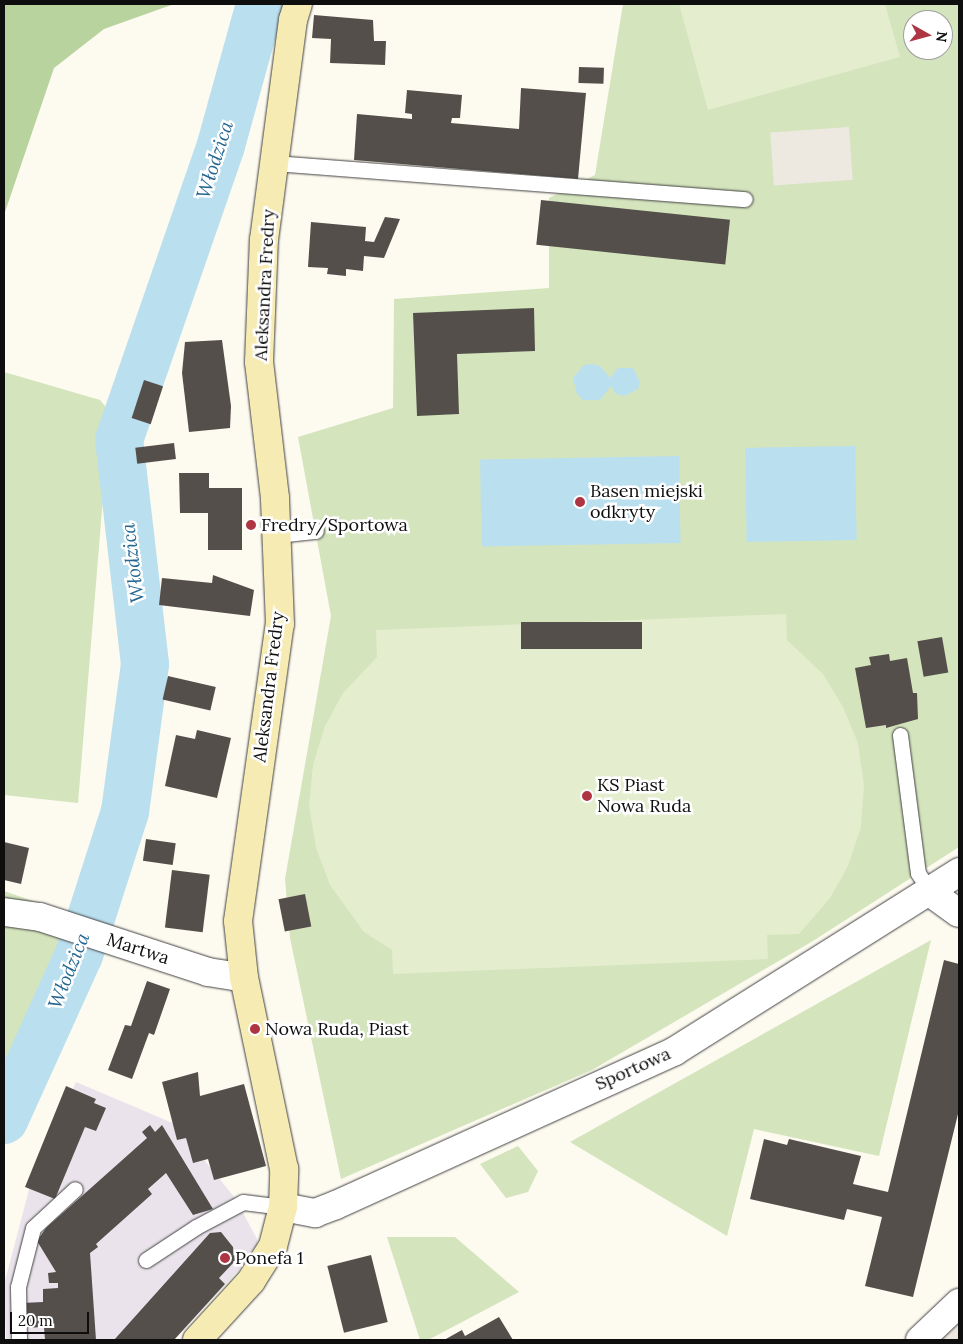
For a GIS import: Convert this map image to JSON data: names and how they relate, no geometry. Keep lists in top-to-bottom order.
{
  "streets": {
    "street": ["Aleksandra Fredry", "Martwa", "Sportowa"]
  },
  "crossings": [
    ["Aleksandra Fredry", "Martwa"],
    ["Aleksandra Fredry", "Sportowa"]
  ],
  "water": ["Włodzica"],
  "places": [
    "Basen miejski odkryty",
    "Fredry/Sportowa",
    "KS Piast Nowa Ruda",
    "Nowa Ruda, Piast",
    "Ponefa 1"
  ],
  "scale_bar": "20 m",
  "north": "right"
}
